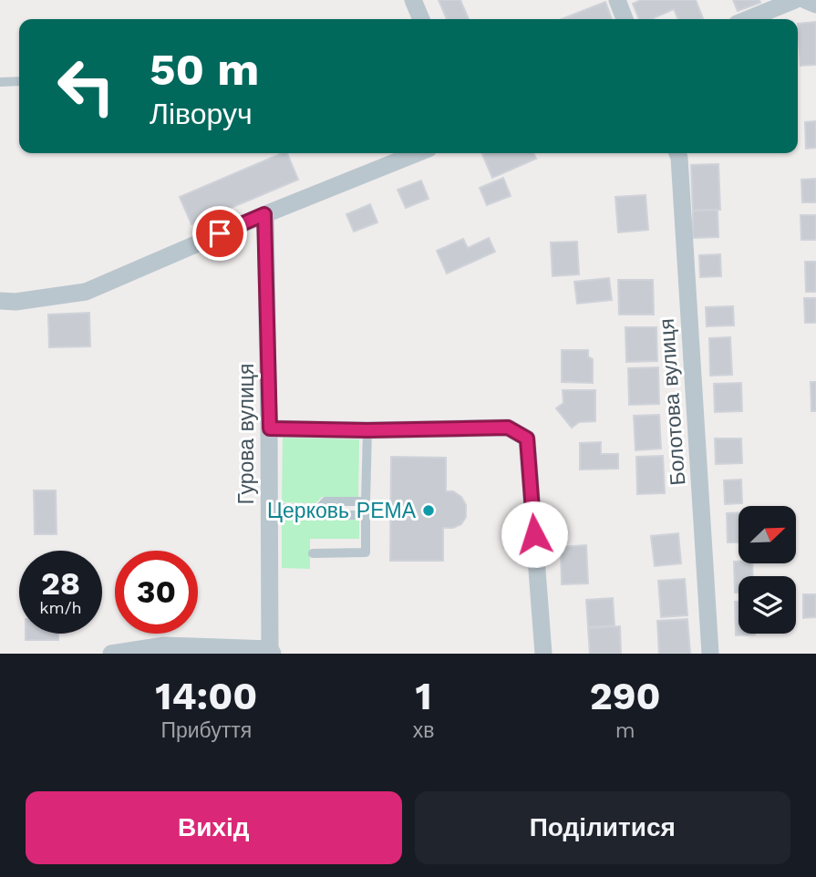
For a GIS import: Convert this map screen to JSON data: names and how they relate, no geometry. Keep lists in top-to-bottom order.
{
  "streets": {
    "street": ["Болотова вулиця", "Гурова вулиця"]
  },
  "places": ["Церковь РЕМА"],
  "north": "top right",
  "page": {
    "turn": ["50 m", "Ліворуч"],
    "speed": "28 km/h",
    "limit": "30",
    "eta": [
      "14:00",
      "Прибуття",
      "1",
      "хв",
      "290",
      "m"
    ],
    "buttons": ["Вихід", "Поділитися"]
  }
}
